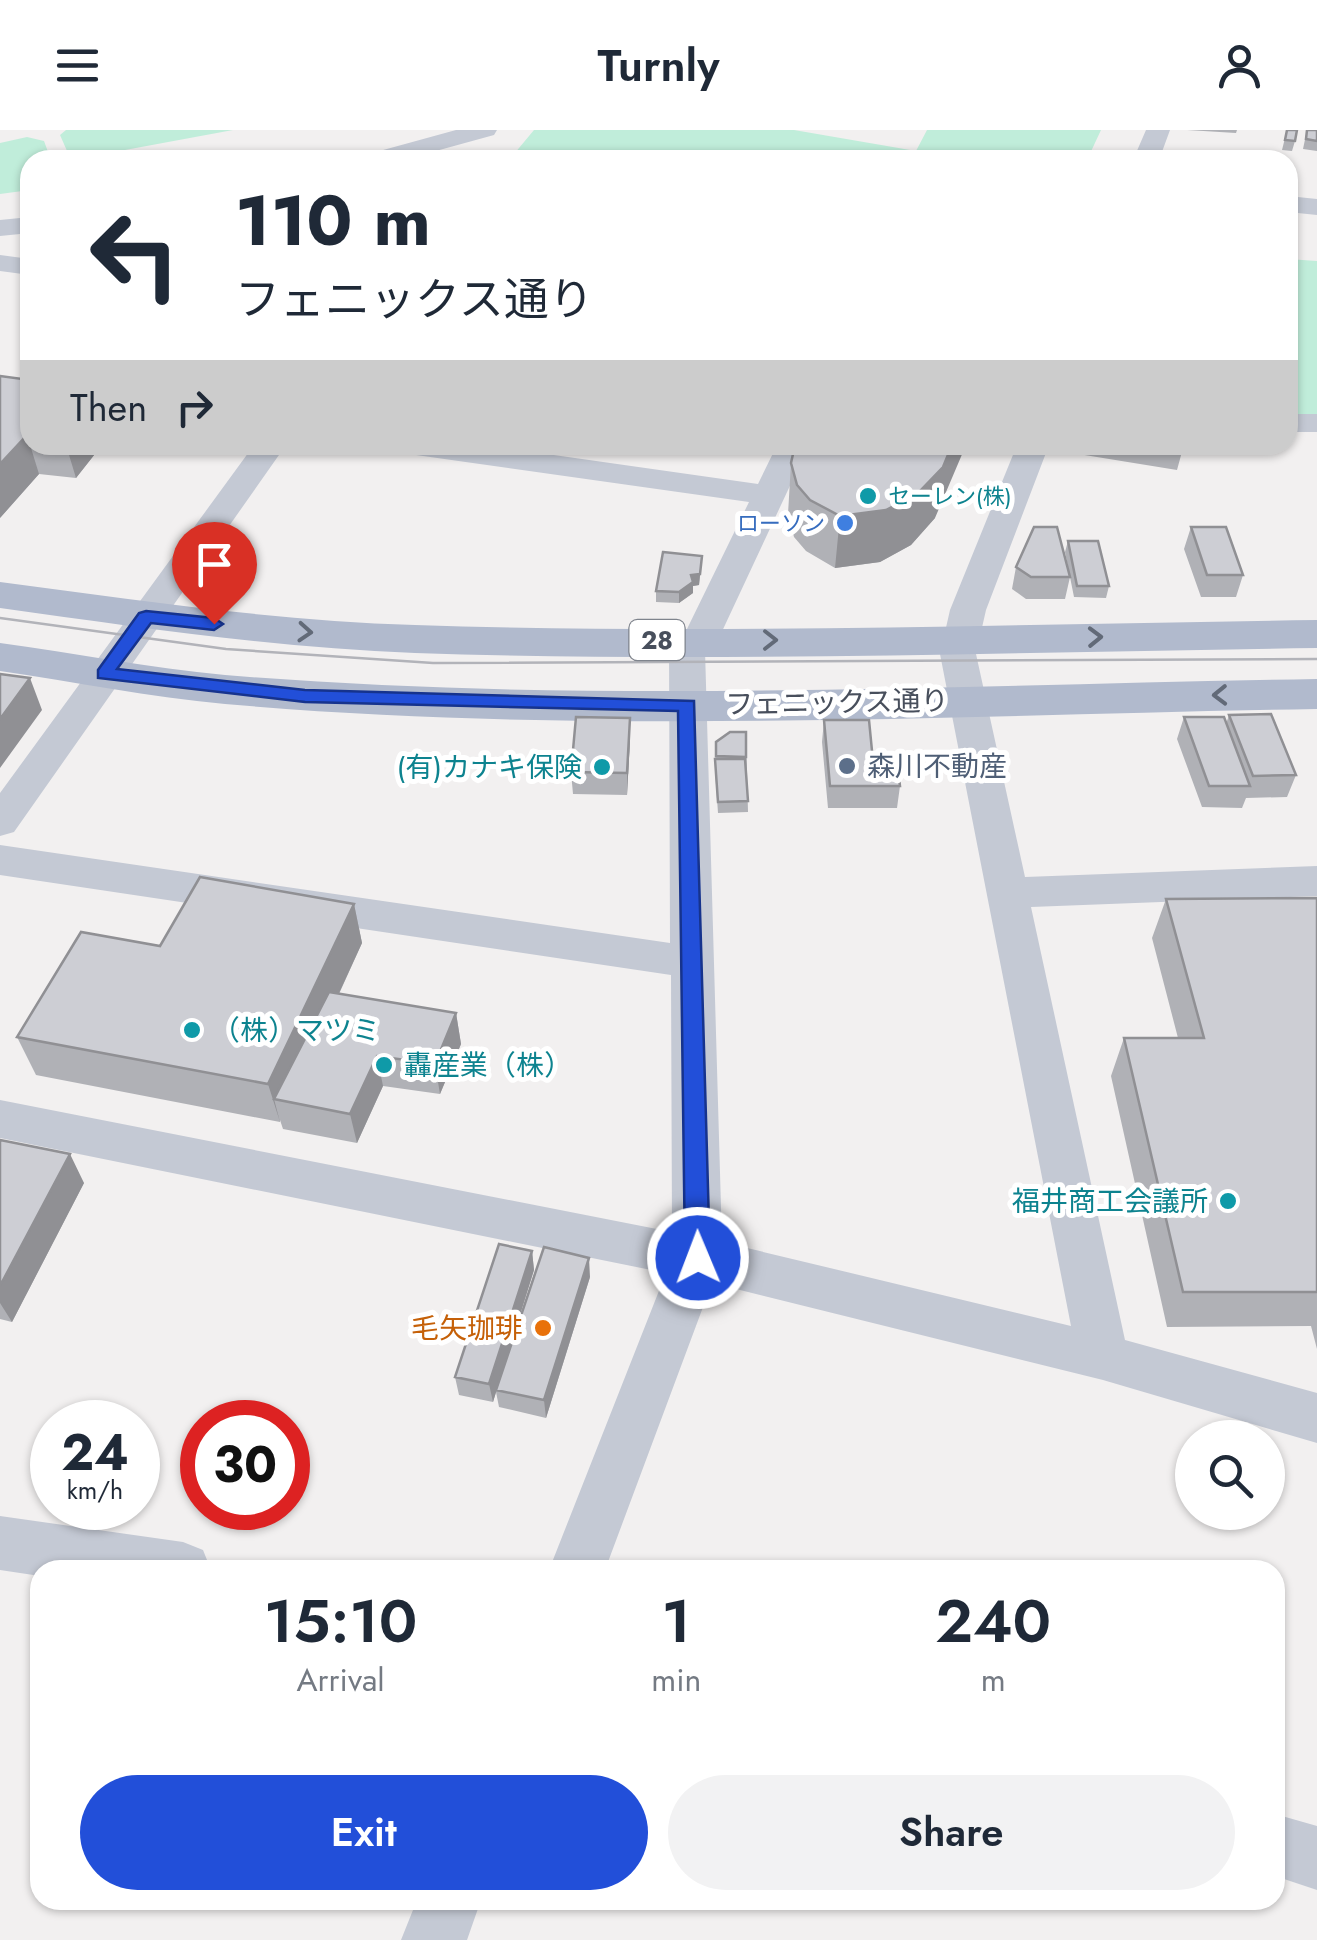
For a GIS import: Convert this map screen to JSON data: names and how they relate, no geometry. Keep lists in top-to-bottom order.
{
  "streets": {
    "main road": ["28", "フェニックス通り"]
  },
  "places": [
    "セーレン(株)",
    "ローソン",
    "森川不動産",
    "(有)カナキ保険",
    "（株）マツミ",
    "轟産業（株）",
    "福井商工会議所",
    "毛矢珈琲"
  ],
  "page": {
    "header": "Turnly",
    "turn": ["110 m", "フェニックス通り"],
    "then": "Then",
    "speed": "24 km/h",
    "limit": "30",
    "eta": [
      "15:10",
      "Arrival",
      "1",
      "min",
      "240",
      "m"
    ],
    "buttons": ["Exit", "Share"]
  }
}
